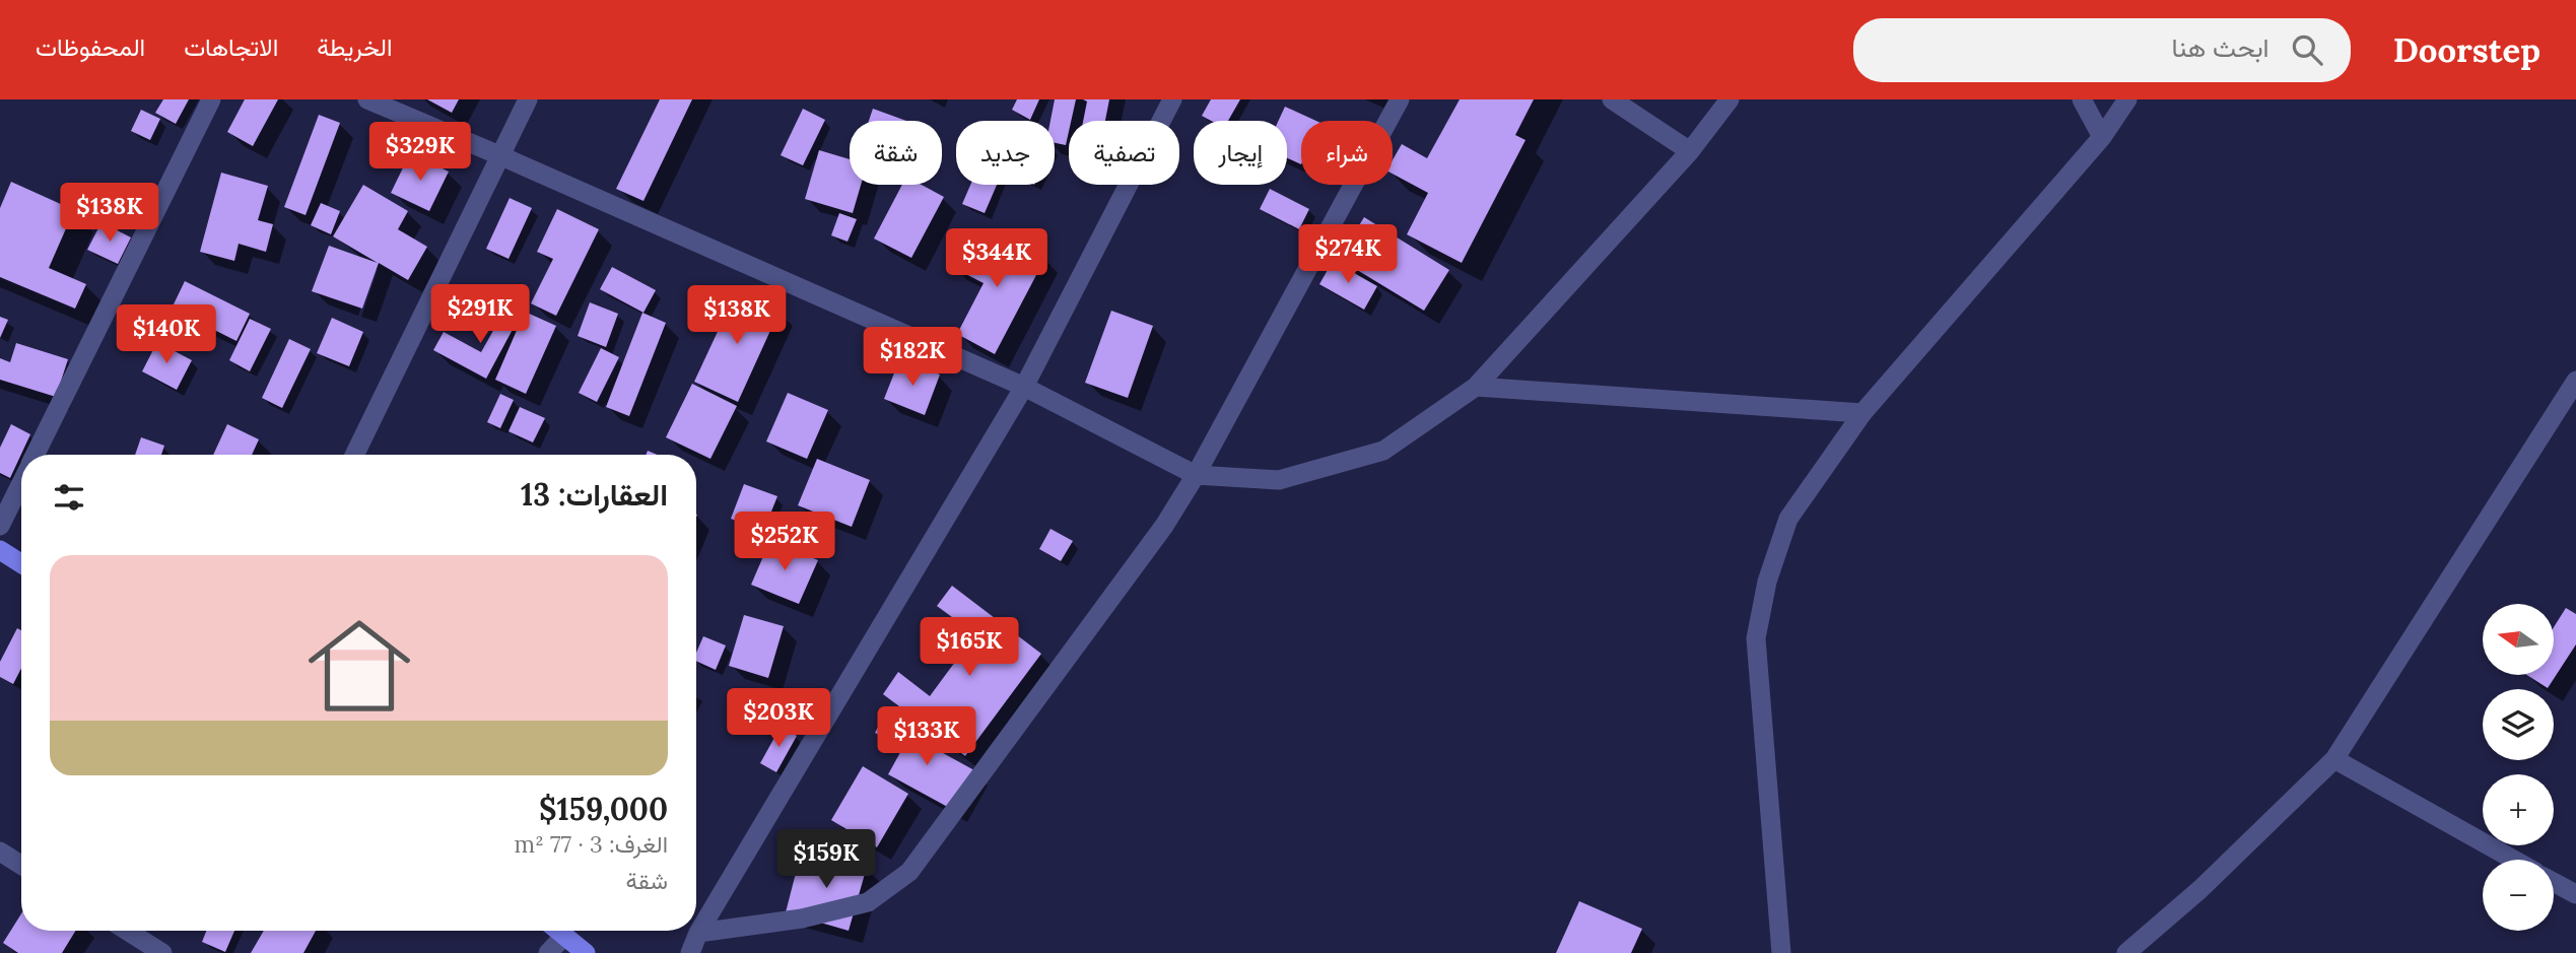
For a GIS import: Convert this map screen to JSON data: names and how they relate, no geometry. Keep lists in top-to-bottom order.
{
  "north": "left",
  "page": {
    "header": "Doorstep",
    "search": "ابحث هنا",
    "nav": ["الخريطة", "الاتجاهات", "المحفوظات"],
    "chip": [
      "شراء",
      "إيجار",
      "تصفية",
      "جديد",
      "شقة"
    ],
    "price": [
      "$329K",
      "$138K",
      "$274K",
      "$344K",
      "$291K",
      "$138K",
      "$140K",
      "$182K",
      "$252K",
      "$165K",
      "$203K",
      "$133K",
      "$159K"
    ],
    "heading": "العقارات: 13",
    "list": [
      {
        "name": "$159,000",
        "note": "الغرف: 3 · 77 m² · شقة"
      }
    ],
    "map_buttons": ["+", "−"]
  }
}
